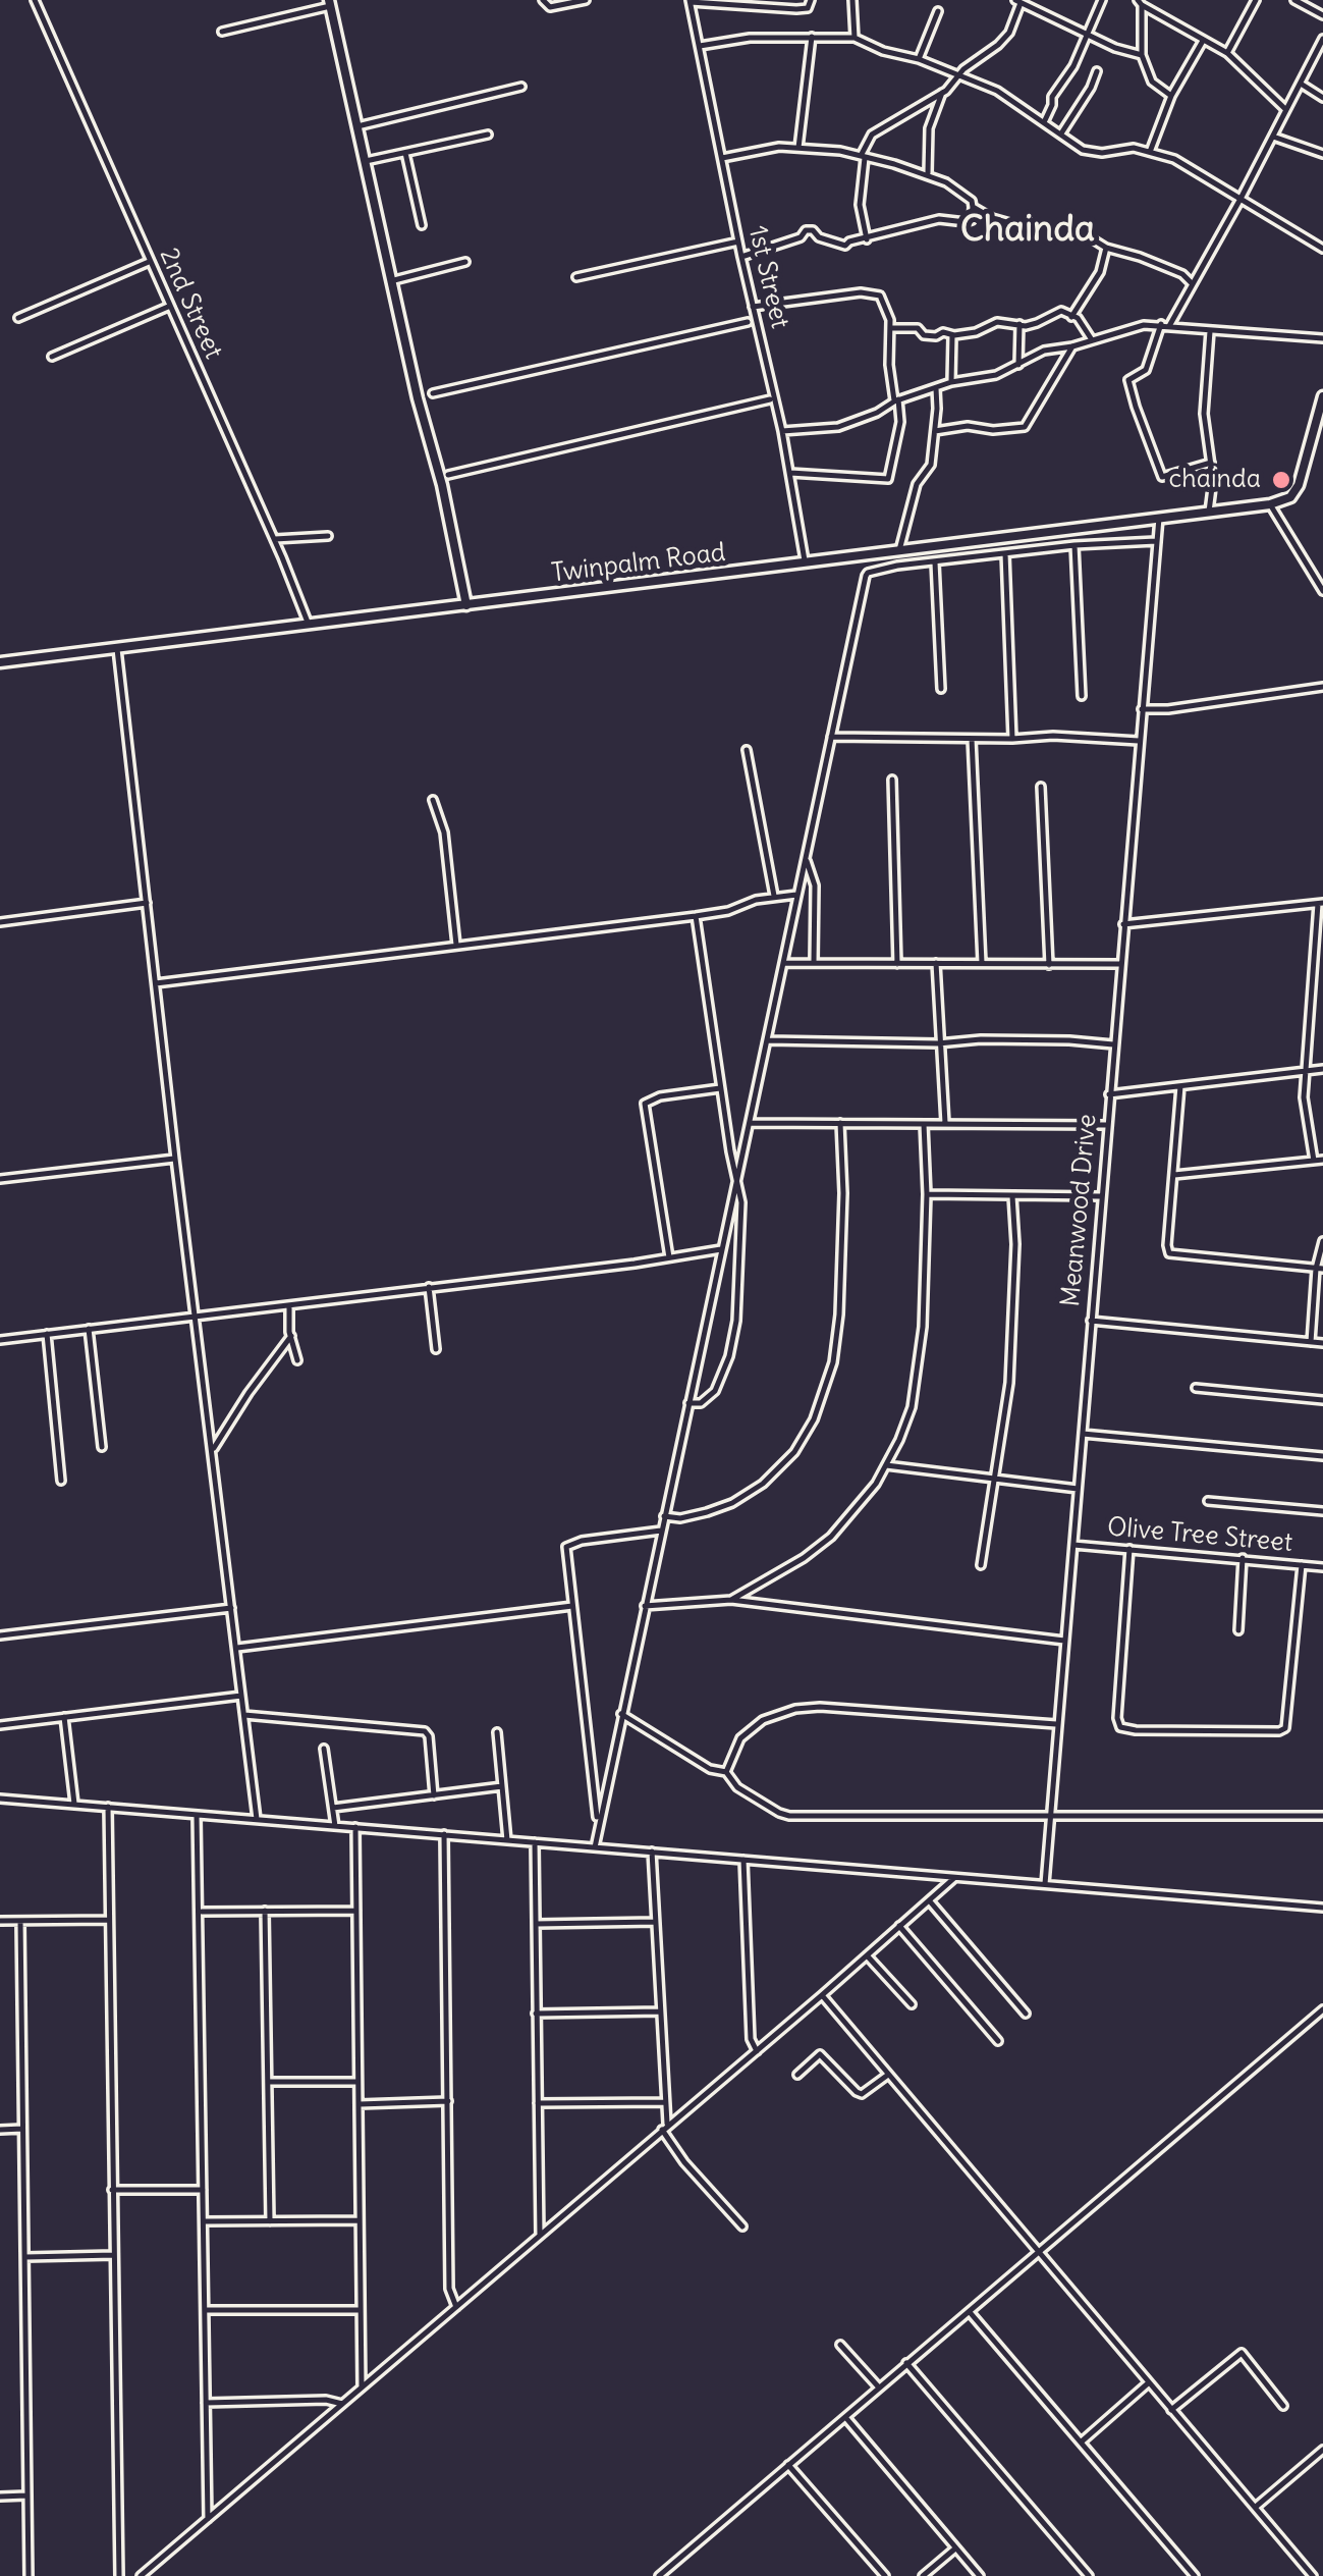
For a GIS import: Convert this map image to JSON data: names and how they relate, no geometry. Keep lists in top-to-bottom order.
{
  "streets": {
    "main road": ["Twinpalm Road"],
    "street": [
      "1st Street",
      "2nd Street",
      "Meanwood Drive",
      "Olive Tree Street"
    ]
  },
  "crossings": [
    ["1st Street", "Twinpalm Road"],
    ["2nd Street", "Twinpalm Road"],
    ["Twinpalm Road", "Meanwood Drive"],
    ["Meanwood Drive", "Olive Tree Street"]
  ],
  "districts": ["Chainda"],
  "places": ["chainda"]
}
